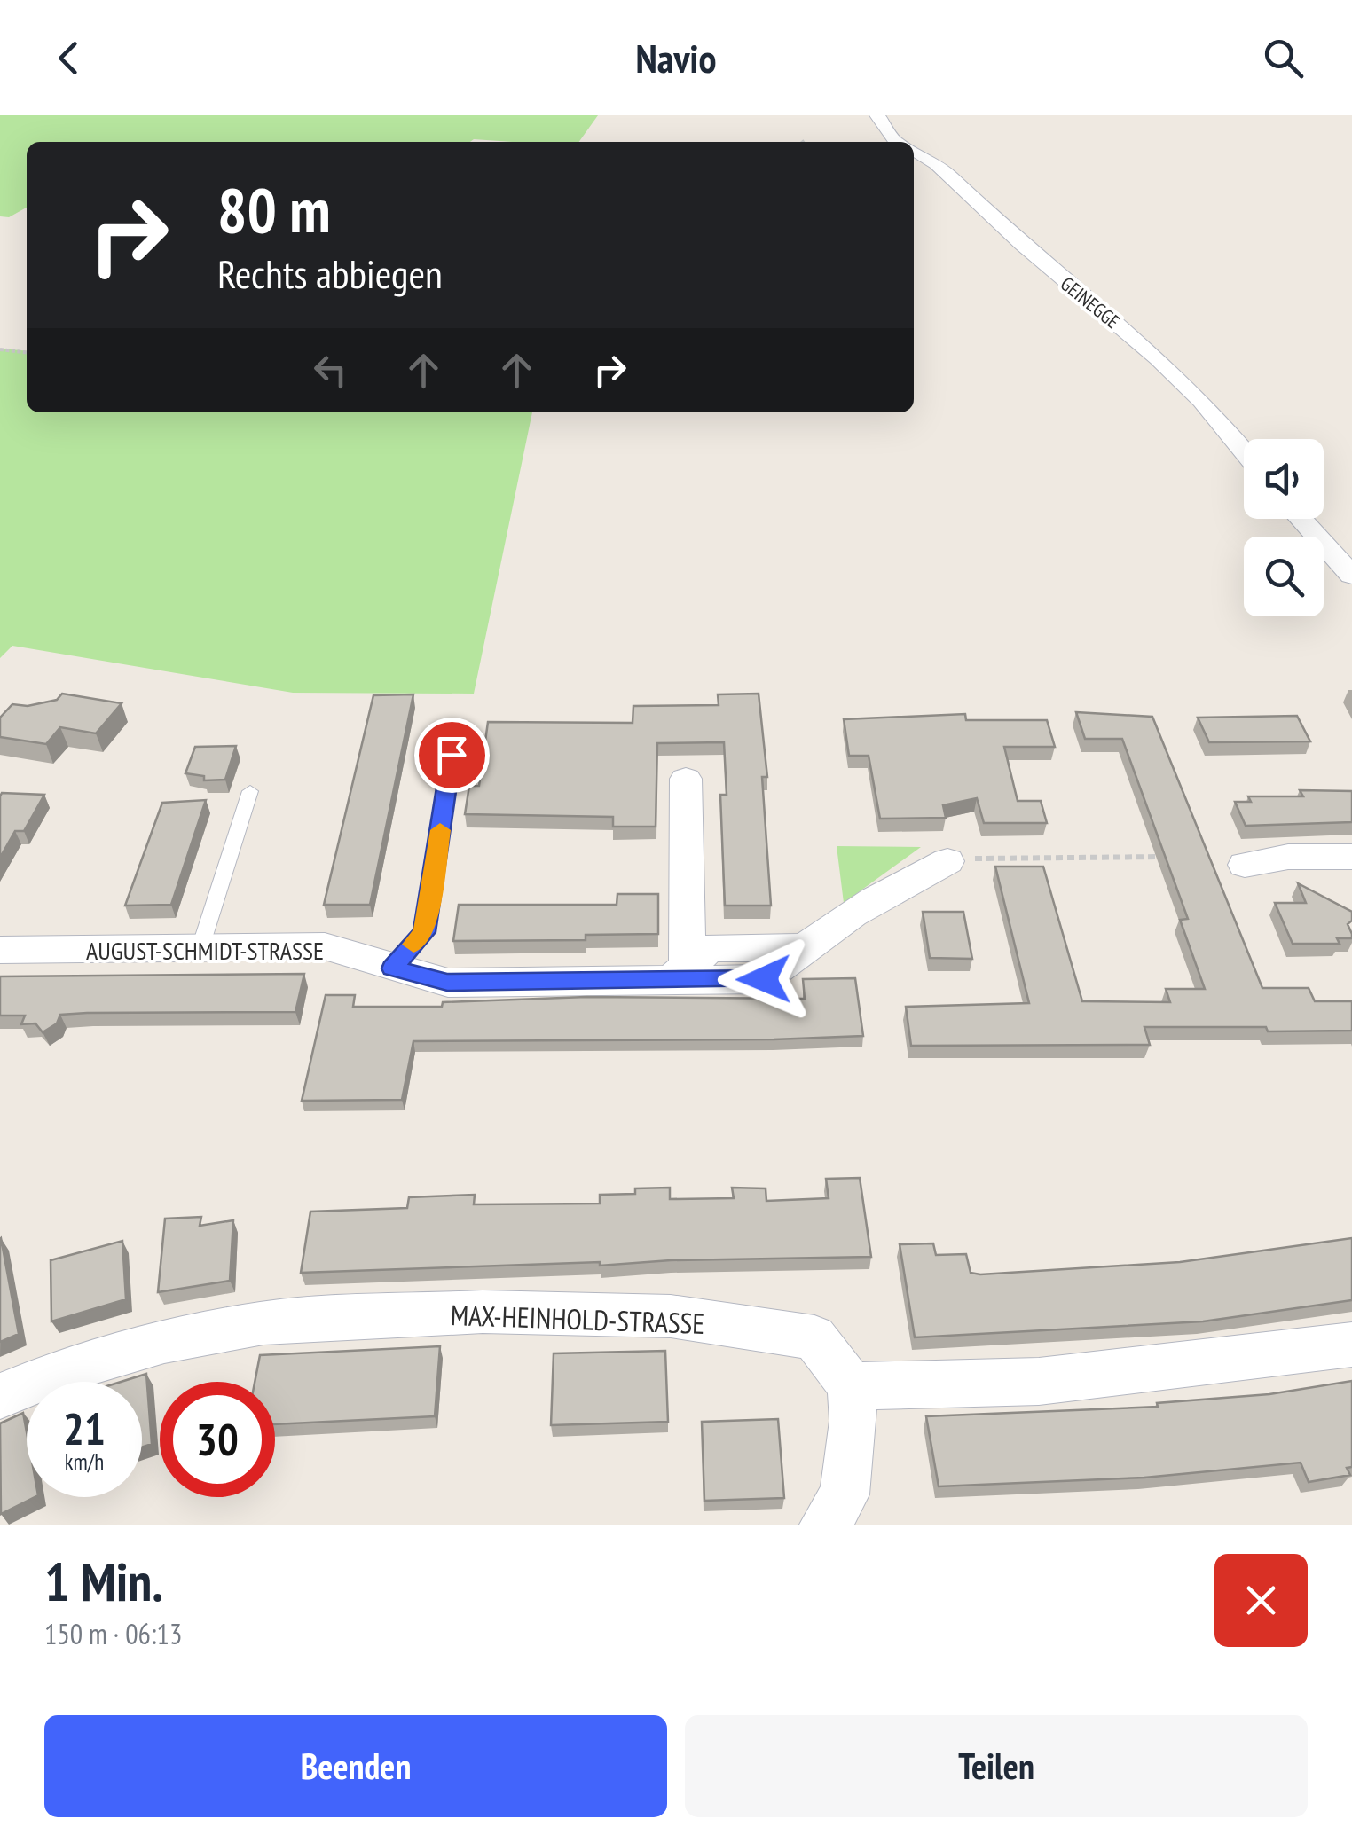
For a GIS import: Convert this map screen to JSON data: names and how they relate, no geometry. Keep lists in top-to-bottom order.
{
  "streets": {
    "street": ["GEINEGGE", "AUGUST-SCHMIDT-STRASSE", "MAX-HEINHOLD-STRASSE"]
  },
  "page": {
    "header": "Navio",
    "turn": ["80 m", "Rechts abbiegen"],
    "speed": "21 km/h",
    "limit": "30",
    "heading": ["1 Min.", "150 m · 06:13"],
    "buttons": ["Beenden", "Teilen"]
  }
}
